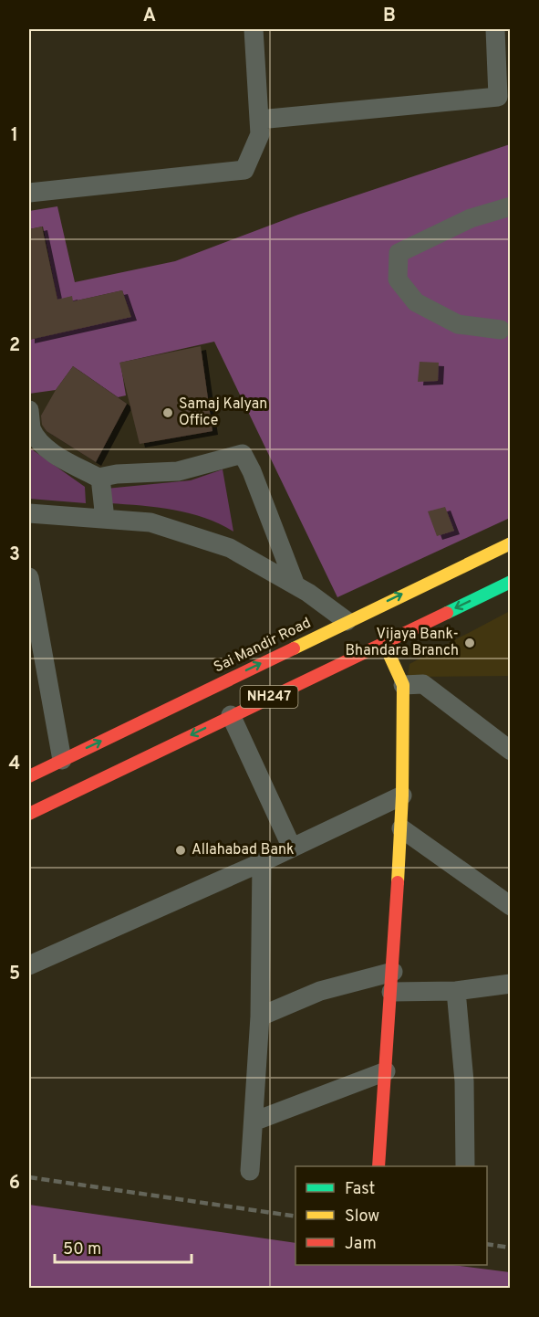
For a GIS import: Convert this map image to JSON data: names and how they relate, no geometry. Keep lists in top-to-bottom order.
{
  "streets": {
    "main road": ["Sai Mandir Road", "NH247"]
  },
  "places": ["Samaj Kalyan Office", "Vijaya Bank- Bhandara Branch", "Allahabad Bank"],
  "legend": ["Fast", "Slow", "Jam"],
  "scale_bar": "50 m",
  "grid": {
    "columns": ["A", "B"],
    "rows": [
      "1",
      "2",
      "3",
      "4",
      "5",
      "6"
    ]
  }
}
